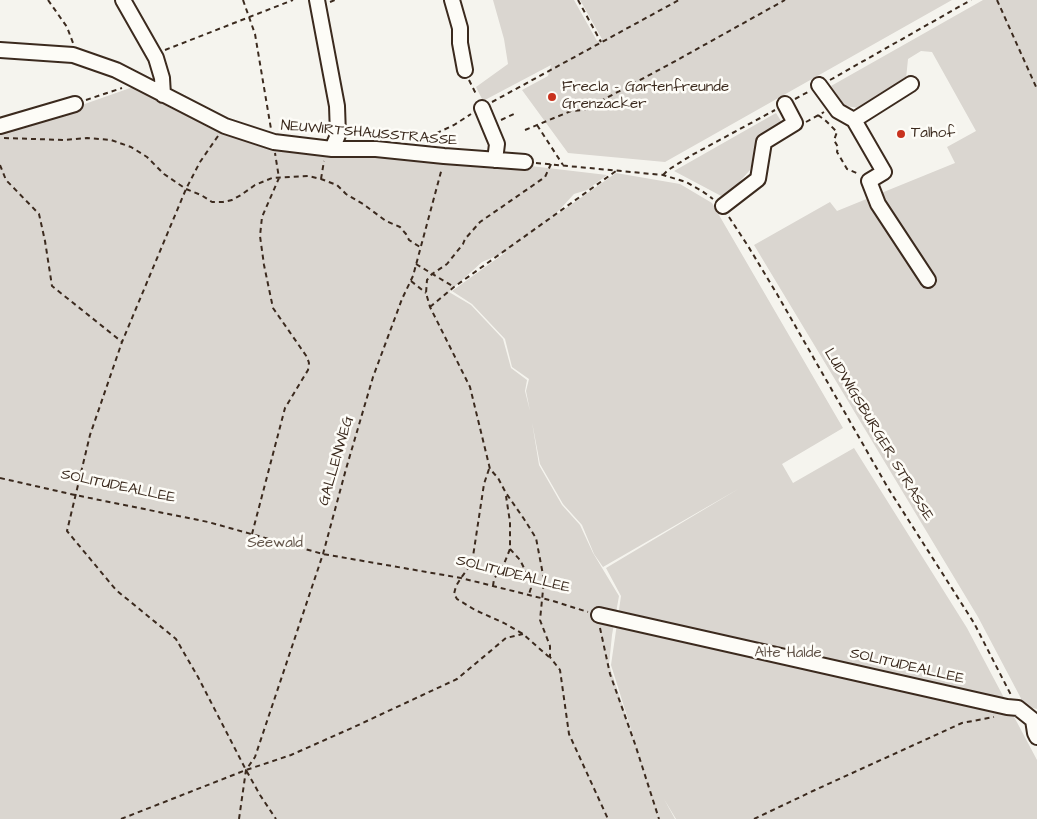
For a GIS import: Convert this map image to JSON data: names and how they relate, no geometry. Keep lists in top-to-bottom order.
{
  "streets": {
    "street": ["NEUWIRTSHAUSSTRASSE", "SOLITUDEALLEE"],
    "path": ["LUDWIGSBURGER STRASSE", "GALLENWEG"]
  },
  "crossings": [
    ["NEUWIRTSHAUSSTRASSE", "GALLENWEG"],
    ["LUDWIGSBURGER STRASSE", "SOLITUDEALLEE"],
    ["GALLENWEG", "SOLITUDEALLEE"]
  ],
  "parks": ["Seewald", "Alte Halde"],
  "places": ["Frecla - Gartenfreunde Grenzacker", "Talhof"]
}
